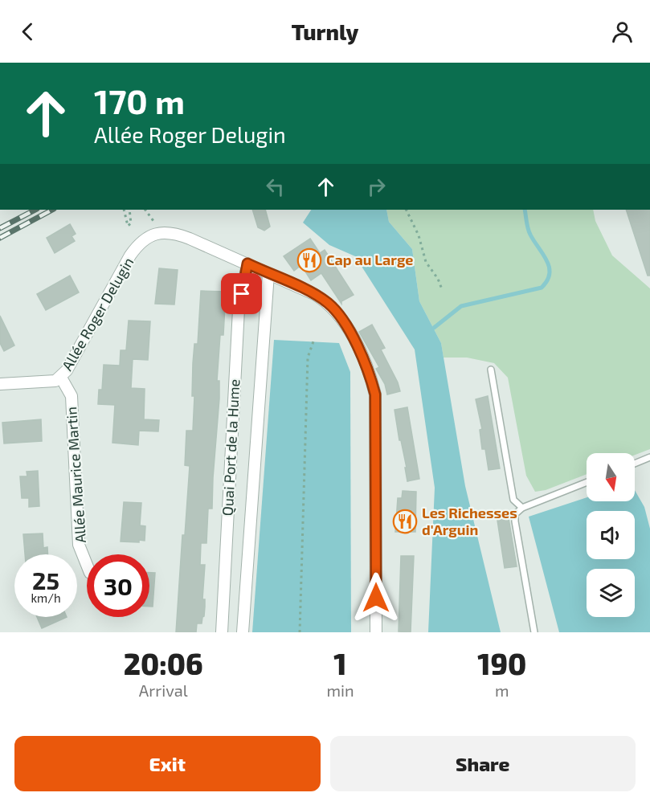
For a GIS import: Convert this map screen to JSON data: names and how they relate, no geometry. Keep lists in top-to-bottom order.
{
  "streets": {
    "street": ["Allée Roger Delugin", "Quai Port de la Hume", "Allée Maurice Martin"]
  },
  "crossings": [
    ["Allée Roger Delugin", "Allée Maurice Martin"]
  ],
  "places": {
    "restaurant": ["Cap au Large", "Les Richesses d'Arguin"]
  },
  "north": "bottom",
  "page": {
    "header": "Turnly",
    "turn": ["170 m", "Allée Roger Delugin"],
    "speed": "25 km/h",
    "limit": "30",
    "eta": [
      "20:06",
      "Arrival",
      "1",
      "min",
      "190",
      "m"
    ],
    "buttons": ["Exit", "Share"]
  }
}
